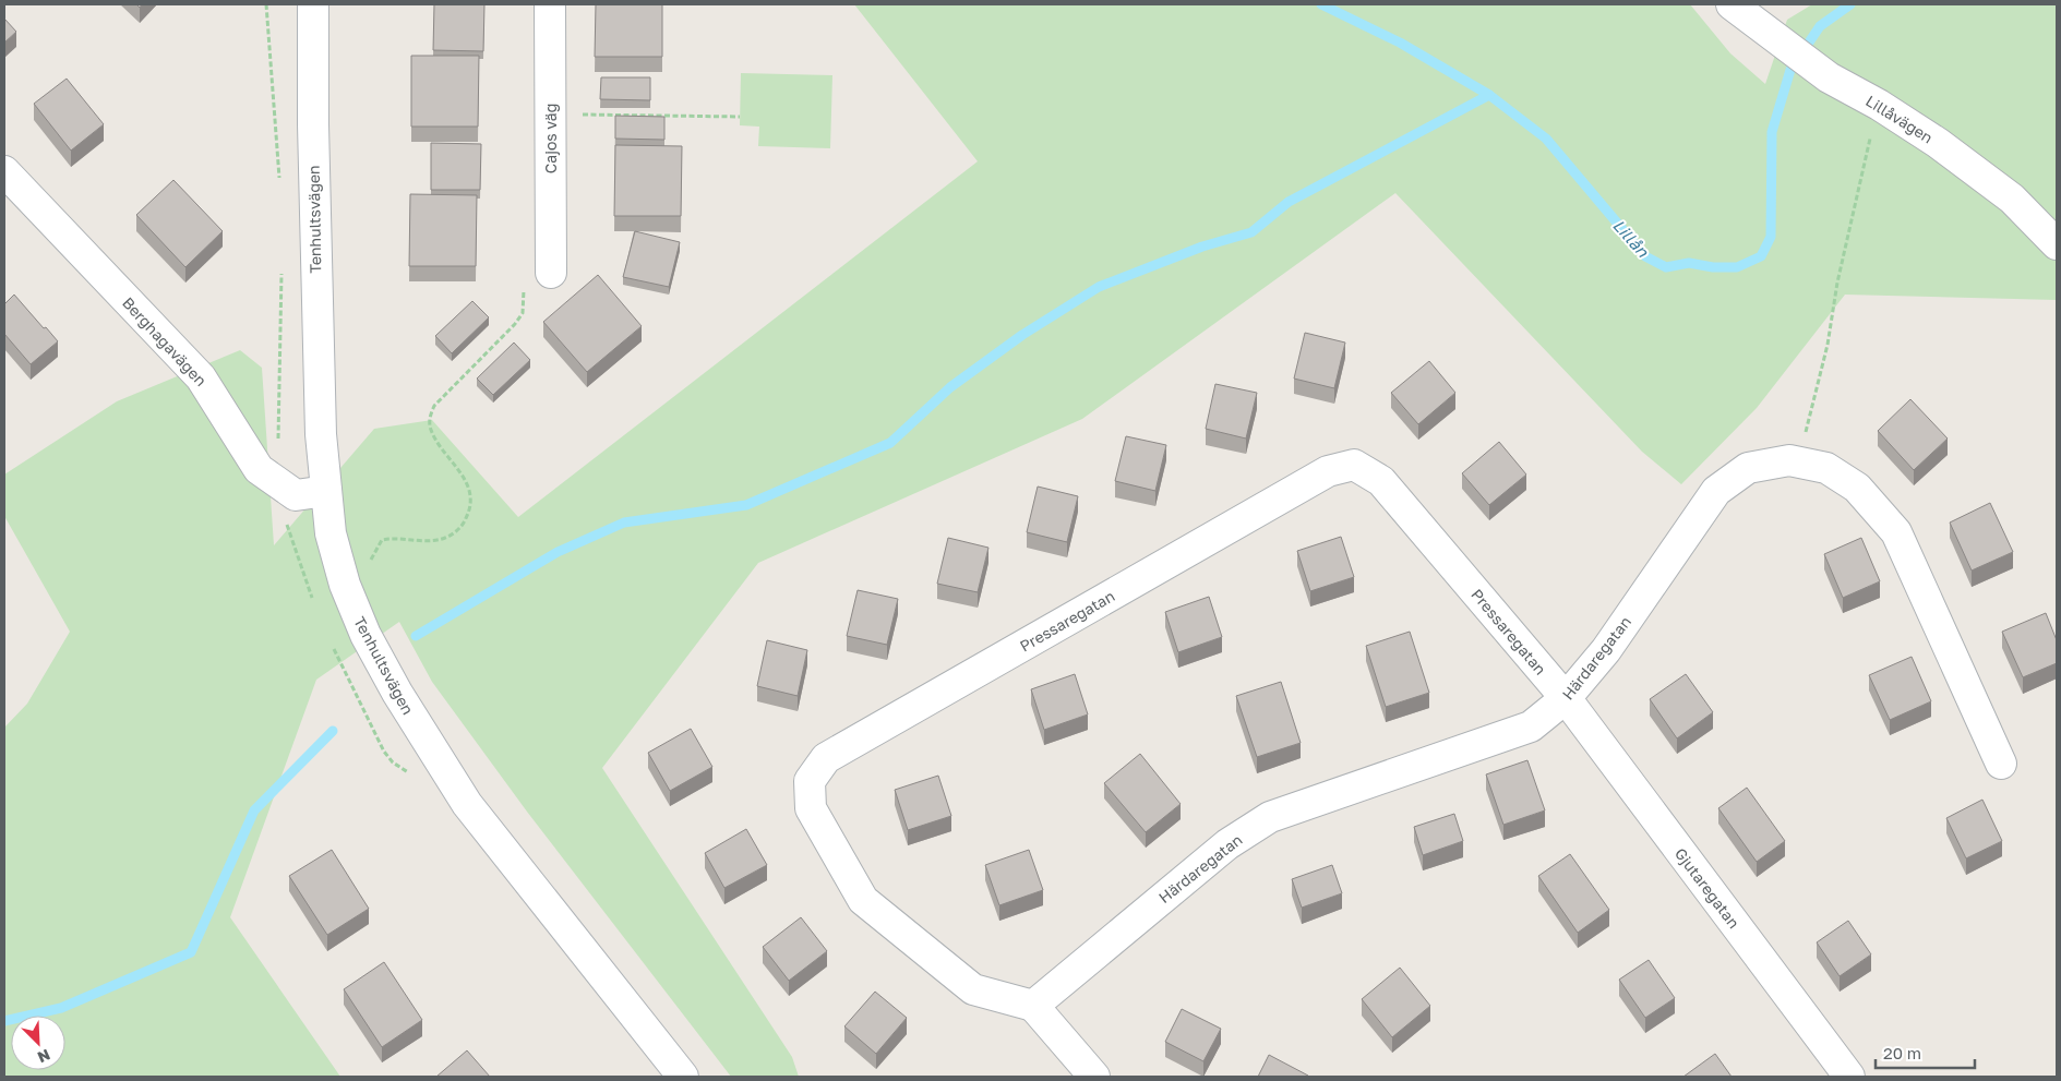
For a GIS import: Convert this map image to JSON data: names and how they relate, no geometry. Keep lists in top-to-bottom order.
{
  "streets": {
    "street": [
      "Lillåvägen",
      "Cajos väg",
      "Tenhultsvägen",
      "Berghagavägen",
      "Pressaregatan",
      "Härdaregatan",
      "Gjutaregatan"
    ]
  },
  "crossings": [
    ["Tenhultsvägen", "Berghagavägen"],
    ["Pressaregatan", "Härdaregatan"],
    ["Pressaregatan", "Gjutaregatan"],
    ["Härdaregatan", "Gjutaregatan"]
  ],
  "water": ["Lillån"],
  "scale_bar": "20 m",
  "north": "bottom right"
}
